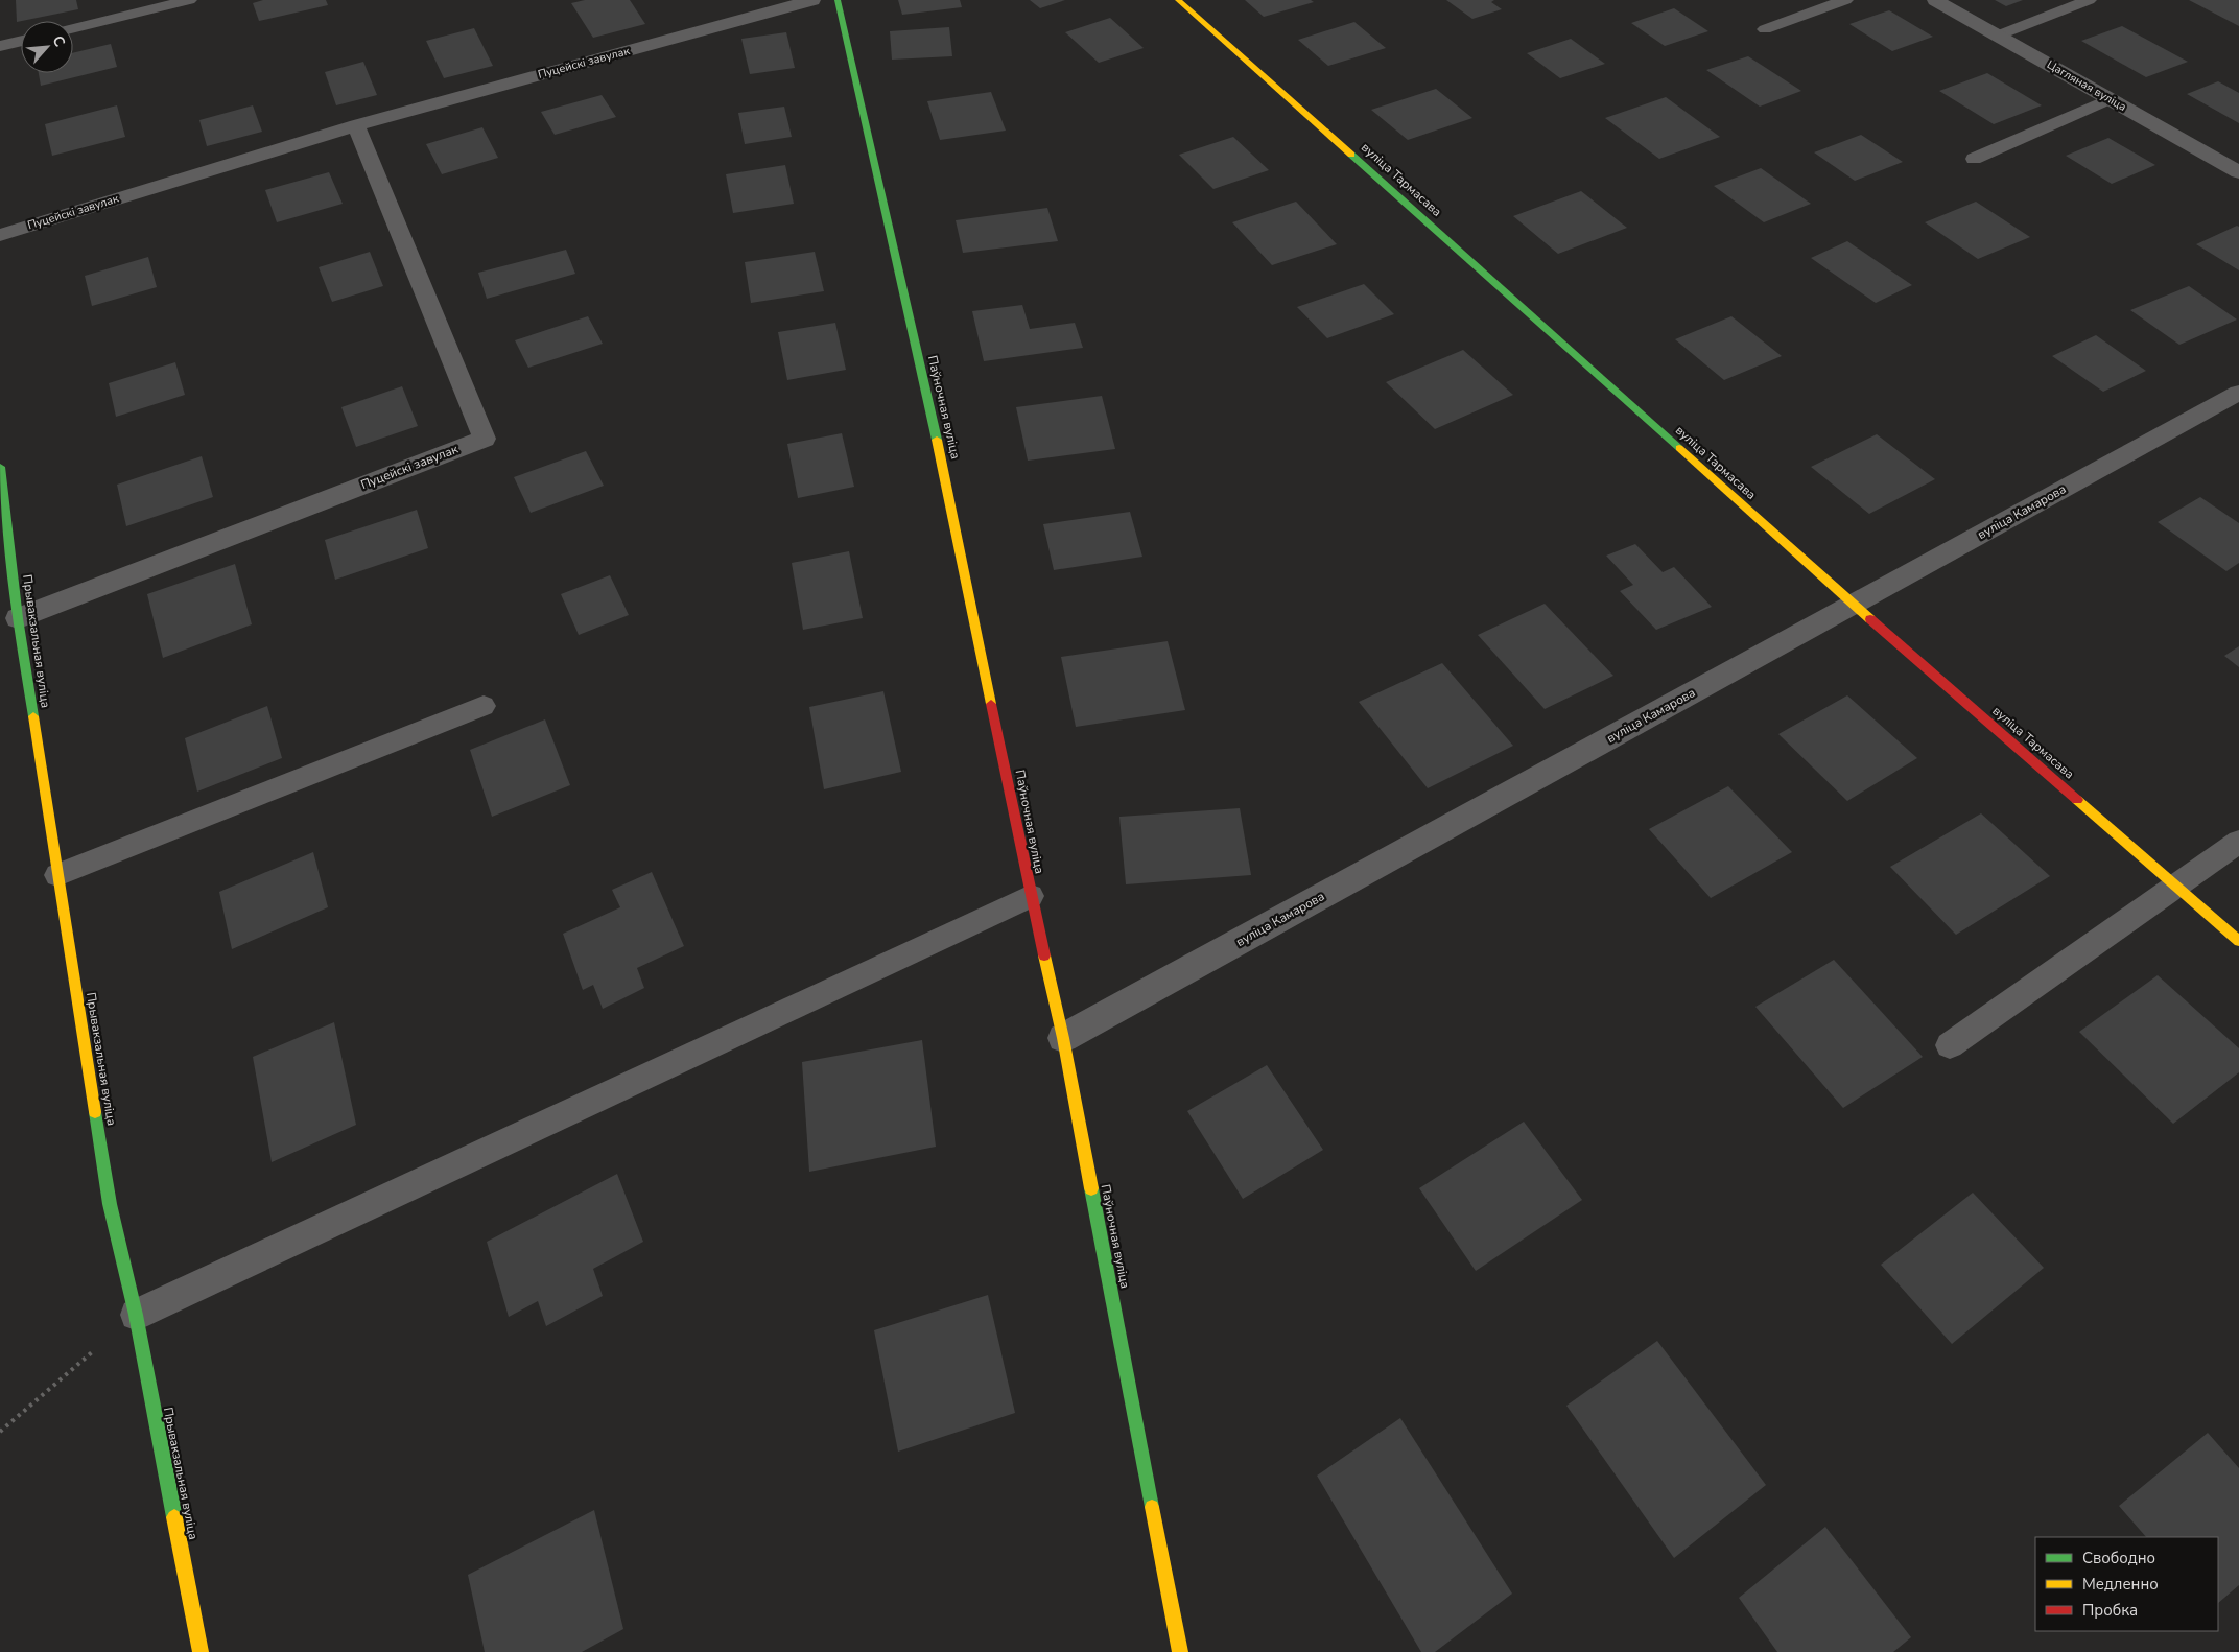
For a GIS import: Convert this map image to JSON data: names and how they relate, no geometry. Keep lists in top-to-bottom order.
{
  "streets": {
    "street": [
      "Пуцейскі завулак",
      "Цагляная вуліца",
      "вуліца Тармасава",
      "Паўночная вуліца",
      "вуліца Камарова",
      "Прывакзальная вуліца"
    ]
  },
  "crossings": [
    ["Пуцейскі завулак", "Прывакзальная вуліца"],
    ["вуліца Тармасава", "вуліца Камарова"],
    ["Паўночная вуліца", "вуліца Камарова"]
  ],
  "legend": ["Свободно", "Медленно", "Пробка"],
  "north": "top right"
}
